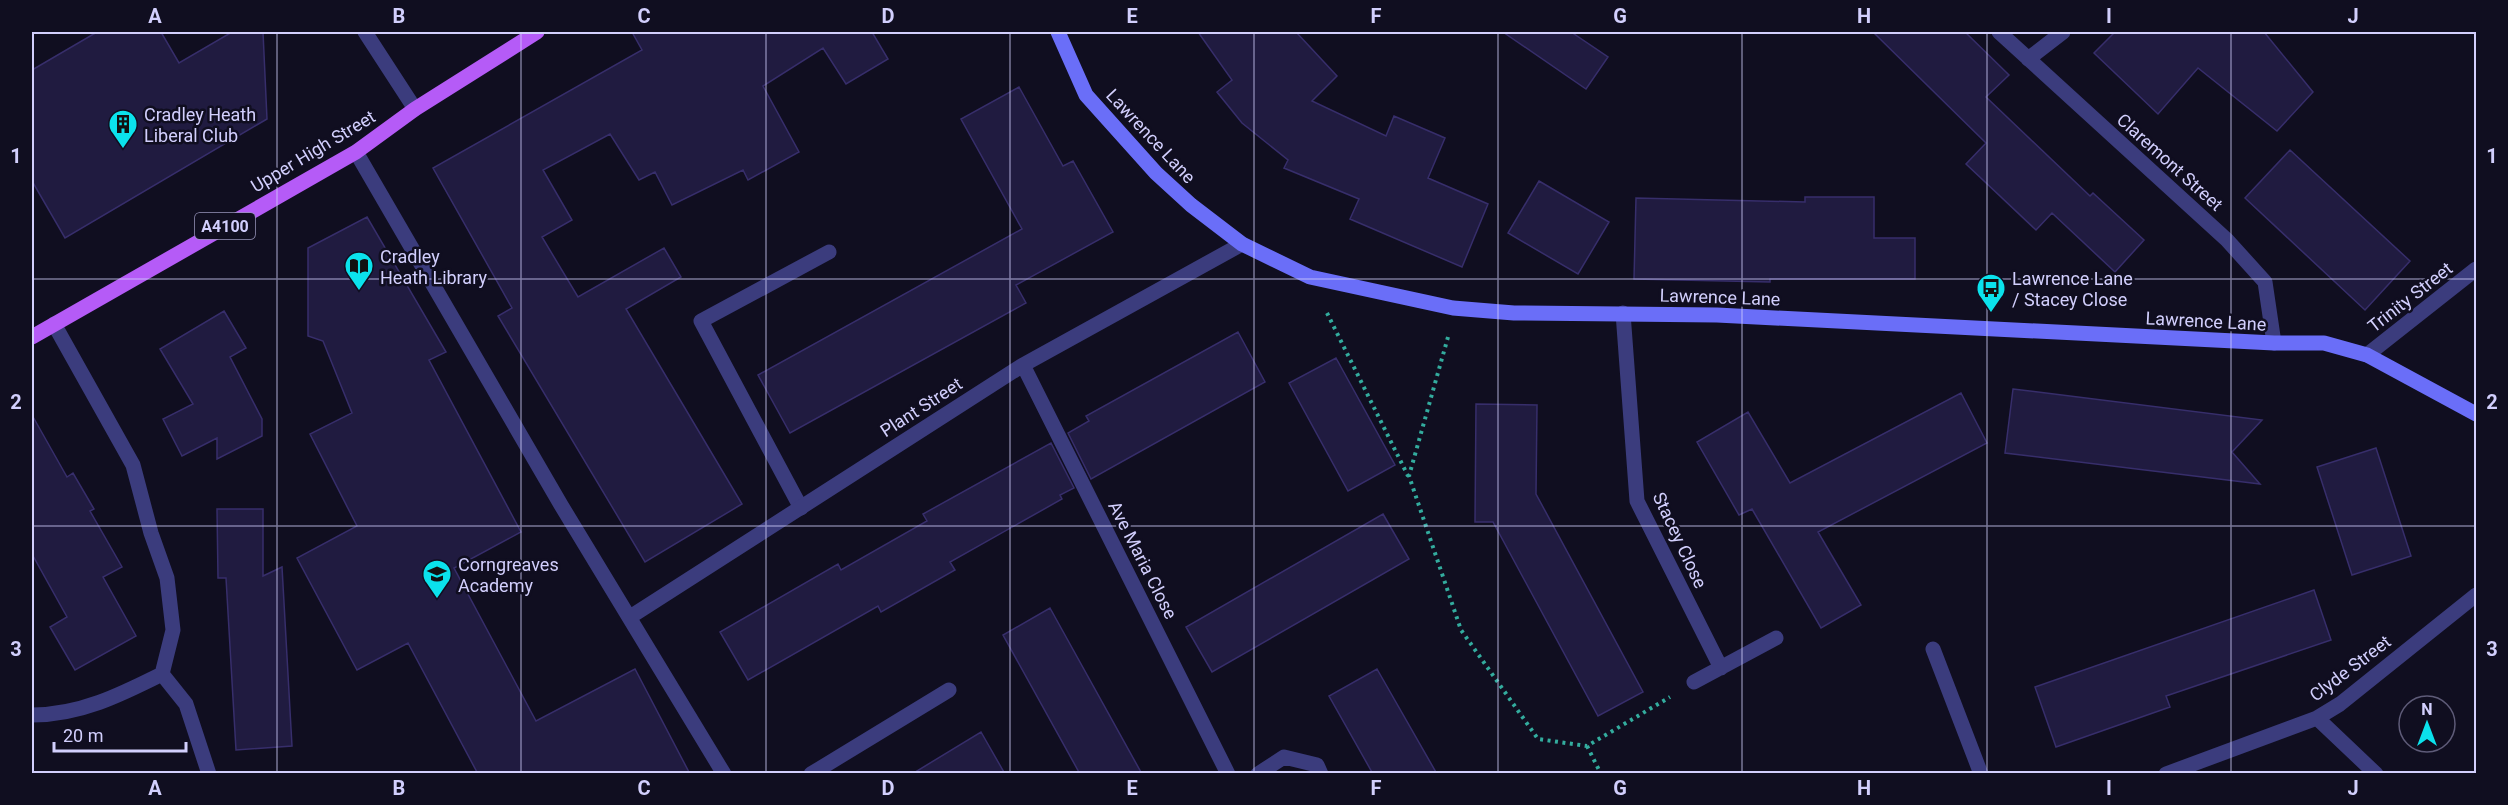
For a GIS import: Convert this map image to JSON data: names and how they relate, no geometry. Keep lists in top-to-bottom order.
{
  "streets": {
    "main road": ["Upper High Street", "A4100"],
    "street": [
      "Lawrence Lane",
      "Claremont Street",
      "Trinity Street",
      "Plant Street",
      "Stacey Close",
      "Ave Maria Close",
      "Clyde Street"
    ]
  },
  "crossings": [
    ["Lawrence Lane", "Claremont Street"],
    ["Lawrence Lane", "Trinity Street"],
    ["Lawrence Lane", "Plant Street"],
    ["Lawrence Lane", "Stacey Close"],
    ["Plant Street", "Ave Maria Close"]
  ],
  "places": {
    "building": ["Cradley Heath Liberal Club"],
    "library": ["Cradley Heath Library"],
    "bus stop": ["Lawrence Lane / Stacey Close"],
    "school or university": ["Corngreaves Academy"]
  },
  "scale_bar": "20 m",
  "north": "top",
  "grid": {
    "columns": [
      "A",
      "B",
      "C",
      "D",
      "E",
      "F",
      "G",
      "H",
      "I",
      "J"
    ],
    "rows": ["1", "2", "3"]
  }
}
